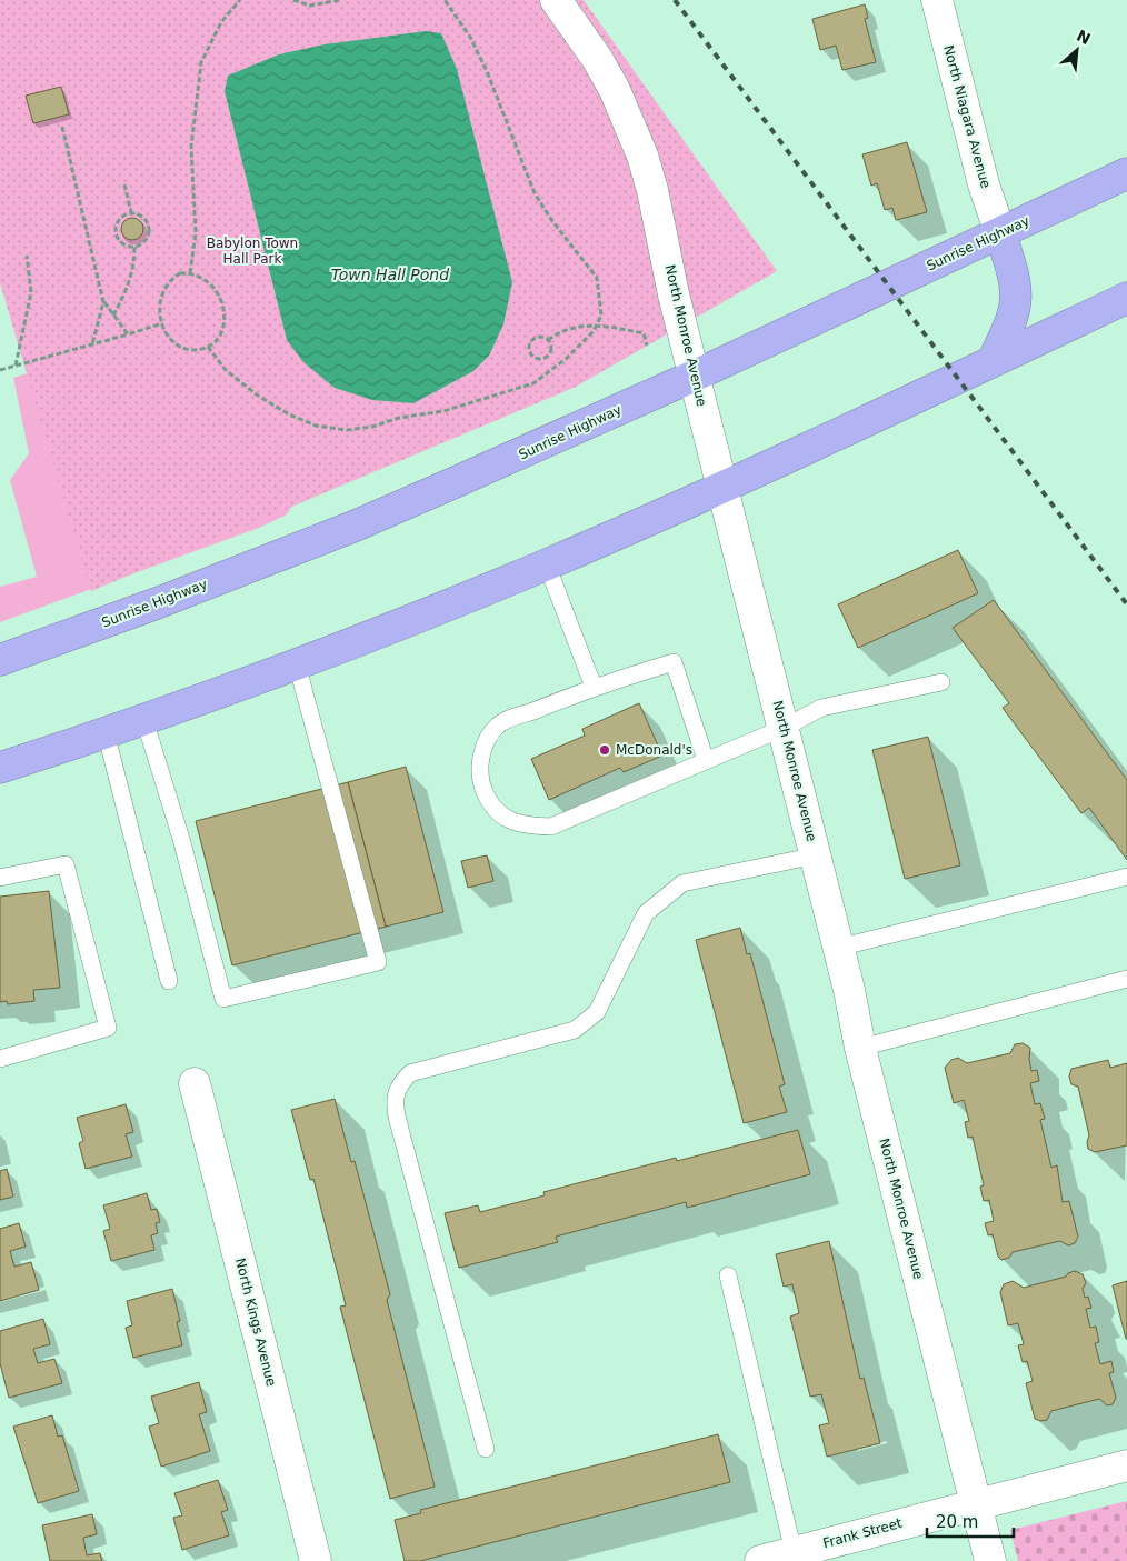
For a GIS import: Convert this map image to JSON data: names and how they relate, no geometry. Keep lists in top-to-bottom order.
{
  "streets": {
    "highway": ["Sunrise Highway"],
    "street": [
      "North Niagara Avenue",
      "North Monroe Avenue",
      "North Kings Avenue",
      "Frank Street"
    ]
  },
  "crossings": [
    ["North Niagara Avenue", "Sunrise Highway"],
    ["Sunrise Highway", "North Monroe Avenue"],
    ["North Monroe Avenue", "Frank Street"]
  ],
  "water": ["Town Hall Pond"],
  "parks": ["Babylon Town Hall Park"],
  "places": ["McDonald's"],
  "scale_bar": "20 m",
  "north": "top right"
}
